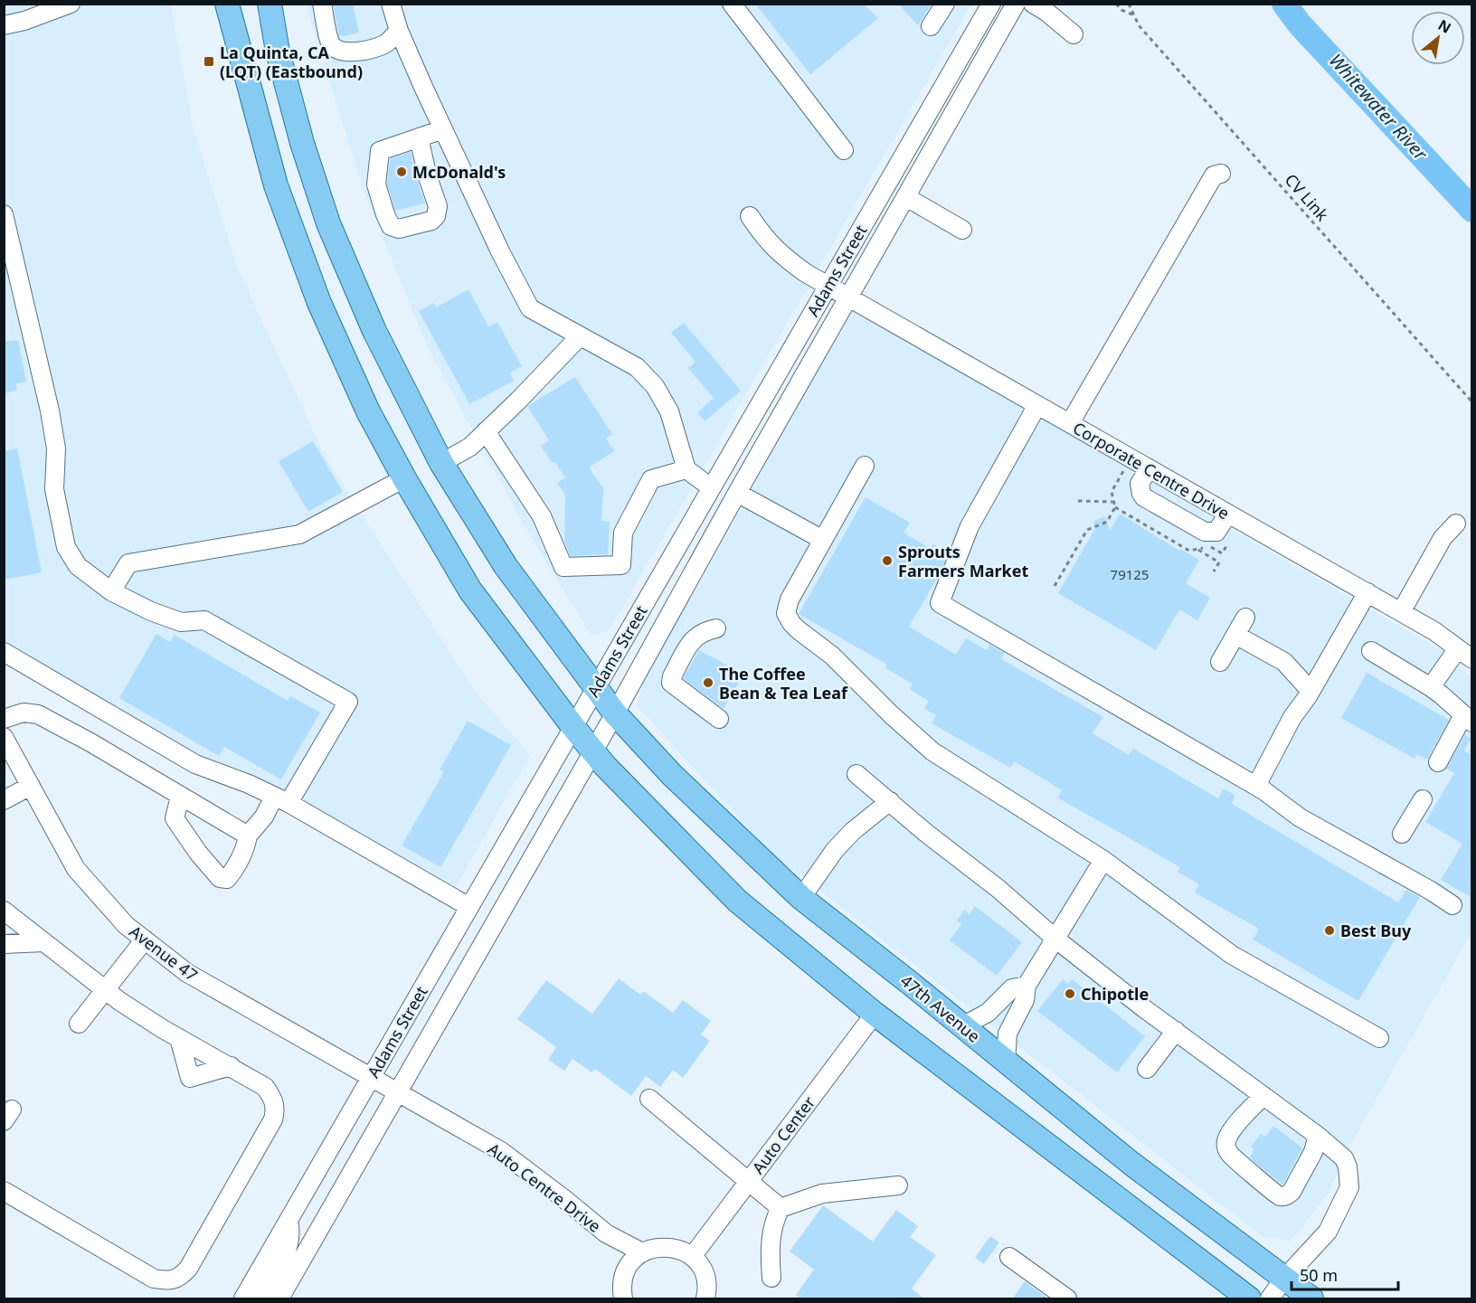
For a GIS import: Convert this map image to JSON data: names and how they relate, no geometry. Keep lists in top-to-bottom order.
{
  "streets": {
    "main road": ["47th Avenue"],
    "street": [
      "Adams Street",
      "Corporate Centre Drive",
      "Avenue 47",
      "Auto Center",
      "Auto Centre Drive"
    ],
    "path": ["CV Link"]
  },
  "crossings": [
    ["Adams Street", "Corporate Centre Drive"],
    ["Adams Street", "Avenue 47"],
    ["Adams Street", "47th Avenue"],
    ["Adams Street", "Auto Centre Drive"],
    ["Avenue 47", "Auto Centre Drive"]
  ],
  "water": ["Whitewater River"],
  "places": {
    "transit": ["La Quinta, CA (LQT) (Eastbound)"],
    "other": [
      "McDonald's",
      "Sprouts Farmers Market",
      "The Coffee Bean & Tea Leaf",
      "Best Buy",
      "Chipotle"
    ]
  },
  "house_numbers": ["79125"],
  "scale_bar": "50 m",
  "north": "top right"
}
